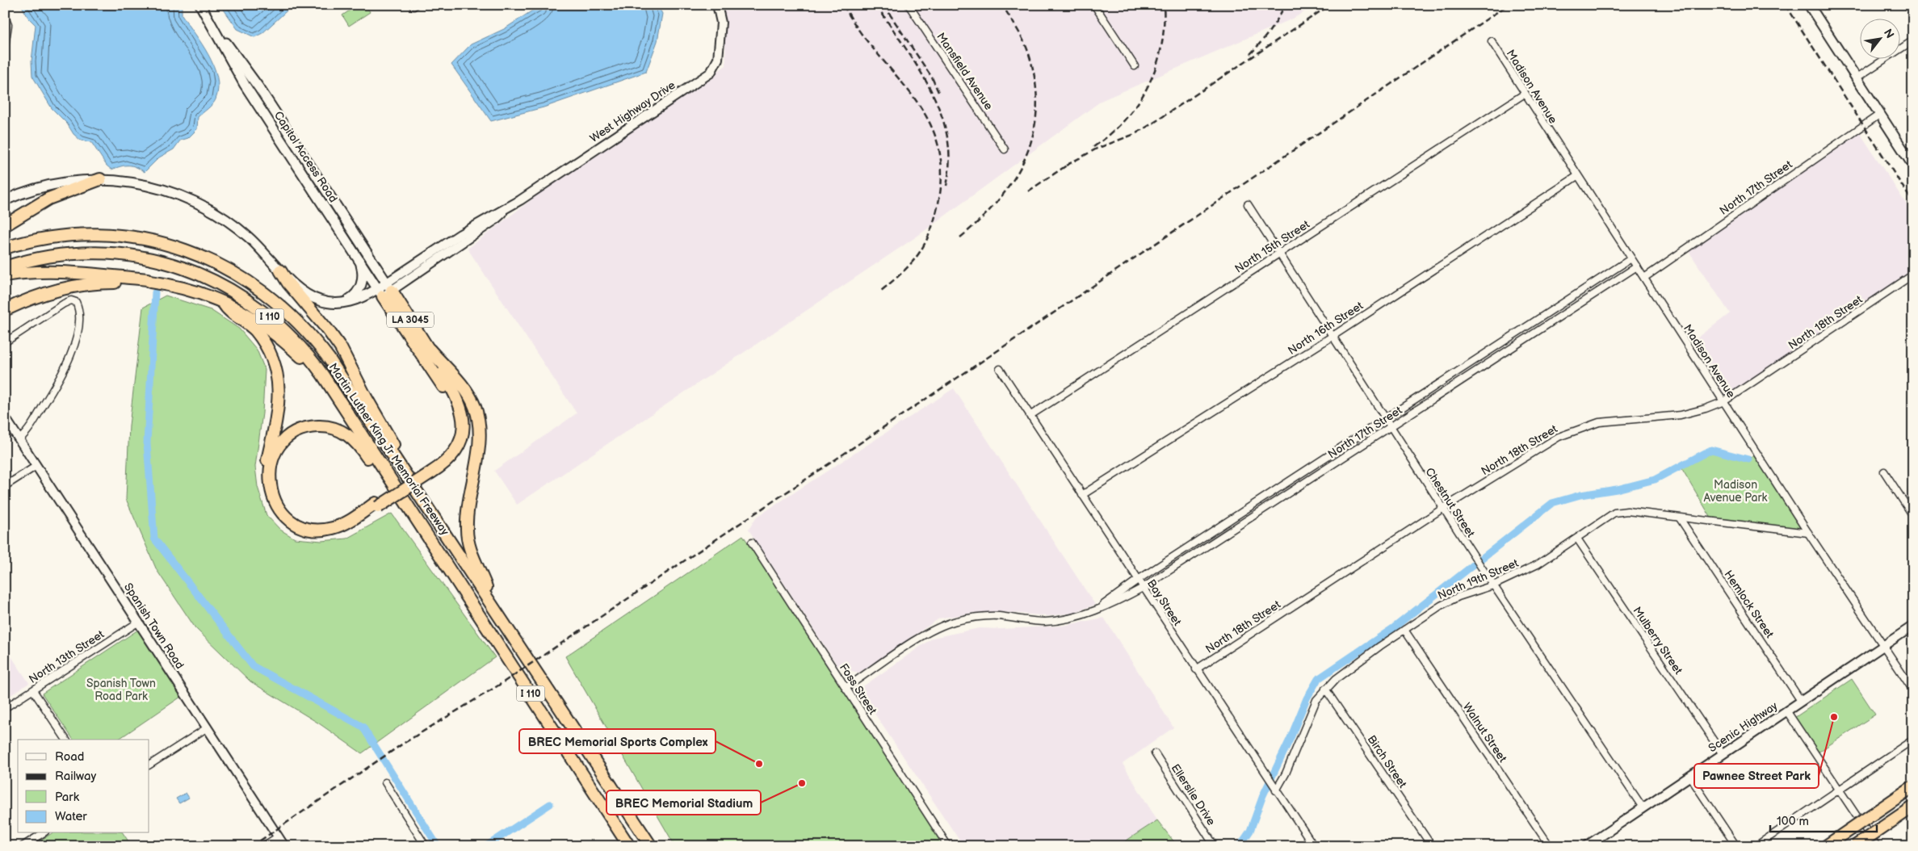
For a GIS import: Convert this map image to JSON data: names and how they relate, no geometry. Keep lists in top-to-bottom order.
{
  "streets": {
    "highway": ["I 110", "LA 3045", "Martin Luther King Jr Memorial Freeway"],
    "main road": ["Capitol Access Road"],
    "street": [
      "Mansfield Avenue",
      "Madison Avenue",
      "West Highway Drive",
      "North 17th Street",
      "North 15th Street",
      "North 18th Street",
      "North 16th Street",
      "Chestnut Street",
      "North 19th Street",
      "Bay Street",
      "Hemlock Street",
      "Spanish Town Road",
      "Mulberry Street",
      "North 13th Street",
      "Foss Street",
      "Scenic Highway",
      "Walnut Street",
      "Birch Street",
      "Ellerslie Drive"
    ]
  },
  "crossings": [
    ["Madison Avenue", "North 17th Street"],
    ["Madison Avenue", "North 15th Street"],
    ["Madison Avenue", "North 18th Street"],
    ["Madison Avenue", "North 16th Street"],
    ["Madison Avenue", "North 19th Street"],
    ["Madison Avenue", "Scenic Highway"],
    ["West Highway Drive", "Capitol Access Road"],
    ["West Highway Drive", "LA 3045"],
    ["Capitol Access Road", "LA 3045"],
    ["North 17th Street", "Chestnut Street"],
    ["North 17th Street", "Bay Street"],
    ["North 17th Street", "Foss Street"],
    ["North 15th Street", "Chestnut Street"],
    ["North 15th Street", "Bay Street"],
    ["North 18th Street", "Chestnut Street"],
    ["North 18th Street", "Bay Street"],
    ["North 16th Street", "Chestnut Street"],
    ["North 16th Street", "Bay Street"],
    ["Chestnut Street", "North 19th Street"],
    ["Chestnut Street", "Scenic Highway"],
    ["North 19th Street", "Bay Street"],
    ["North 19th Street", "Hemlock Street"],
    ["North 19th Street", "Mulberry Street"],
    ["North 19th Street", "Walnut Street"],
    ["North 19th Street", "Birch Street"],
    ["Hemlock Street", "Scenic Highway"],
    ["Spanish Town Road", "North 13th Street"],
    ["Mulberry Street", "Scenic Highway"]
  ],
  "parks": ["Madison Avenue Park", "Spanish Town Road Park"],
  "places": ["Pawnee Street Park", "BREC Memorial Sports Complex", "BREC Memorial Stadium"],
  "legend": [
    "Road",
    "Railway",
    "Park",
    "Water"
  ],
  "scale_bar": "100 m",
  "north": "top right"
}
